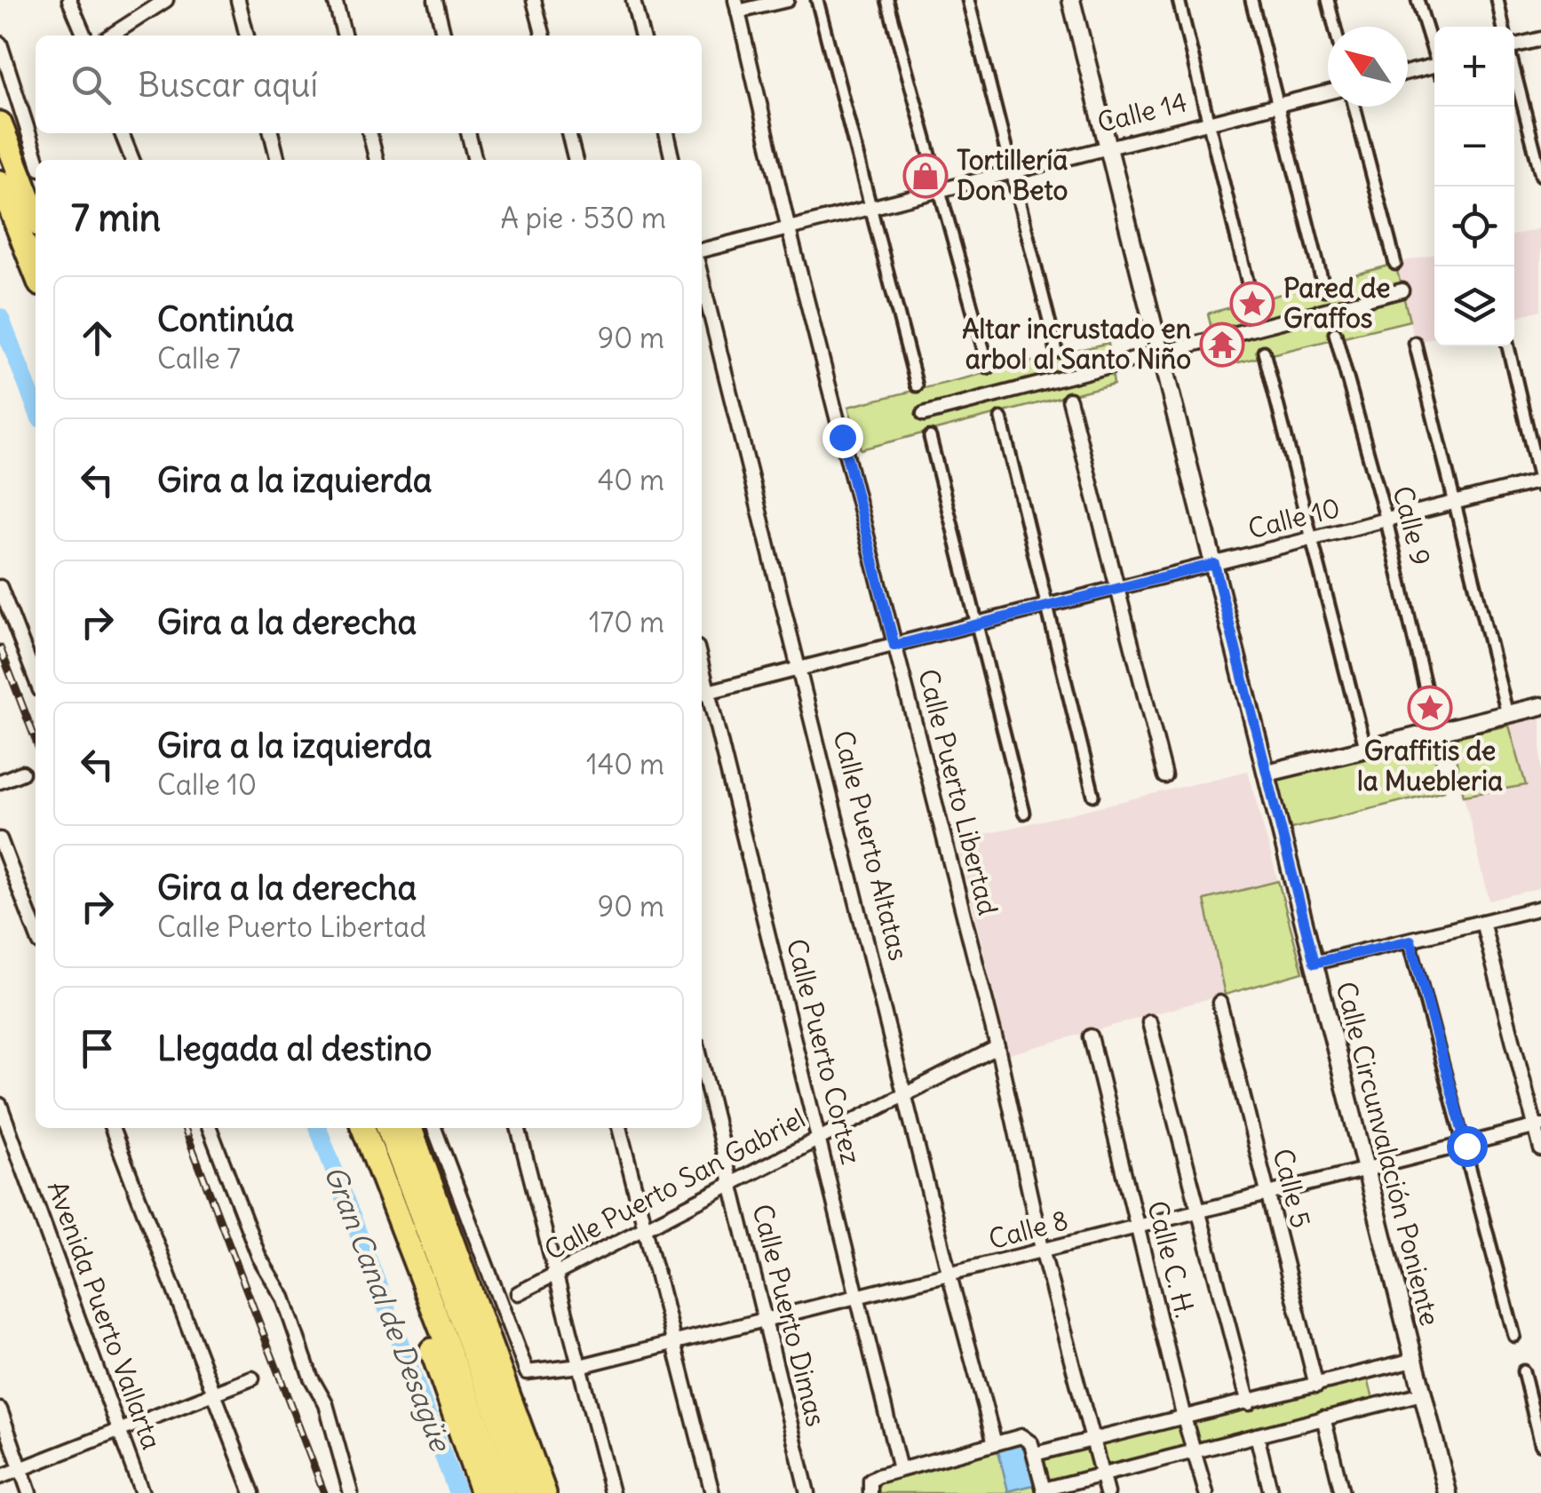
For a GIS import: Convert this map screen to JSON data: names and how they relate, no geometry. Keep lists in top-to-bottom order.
{
  "streets": {
    "street": [
      "Calle 14",
      "Calle 10",
      "Calle 9",
      "Calle Puerto Libertad",
      "Calle Puerto Altatas",
      "Calle Puerto Cortez",
      "Calle Circunvalación Poniente",
      "Calle Puerto San Gabriel",
      "Calle 5",
      "Calle 8",
      "Calle C. H.",
      "Avenida Puerto Vallarta",
      "Calle Puerto Dimas"
    ]
  },
  "crossings": [
    ["Calle 14", "Calle Puerto Libertad"],
    ["Calle 14", "Calle Circunvalación Poniente"],
    ["Calle 10", "Calle 9"],
    ["Calle 10", "Calle Puerto Libertad"],
    ["Calle 10", "Calle Puerto Altatas"],
    ["Calle 10", "Calle Puerto Cortez"],
    ["Calle 10", "Calle Circunvalación Poniente"],
    ["Calle Puerto Libertad", "Calle Puerto San Gabriel"],
    ["Calle Puerto Libertad", "Calle 8"],
    ["Calle Puerto Altatas", "Calle Puerto San Gabriel"],
    ["Calle Puerto Altatas", "Calle 8"],
    ["Calle Puerto Cortez", "Calle Puerto San Gabriel"],
    ["Calle Puerto Cortez", "Calle 8"],
    ["Calle Circunvalación Poniente", "Calle 8"],
    ["Calle Puerto San Gabriel", "Calle Puerto Dimas"],
    ["Calle 5", "Calle 8"],
    ["Calle 8", "Calle C. H."],
    ["Calle 8", "Calle Puerto Dimas"]
  ],
  "water": ["Gran Canal de Desagüe"],
  "places": {
    "shop": ["Tortillería Don Beto"],
    "place": ["Pared de Graffos", "Graffitis de la Muebleria"],
    "temple": ["Altar incrustado en arbol al Santo Niño"]
  },
  "north": "top left",
  "page": {
    "map_buttons": ["+", "−"],
    "search": "Buscar aquí",
    "heading": ["7 min", "A pie · 530 m"],
    "list": [
      ["Continúa", "Calle 7", "90 m"],
      ["Gira a la izquierda", "40 m"],
      ["Gira a la derecha", "170 m"],
      ["Gira a la izquierda", "Calle 10", "140 m"],
      ["Gira a la derecha", "Calle Puerto Libertad", "90 m"],
      "Llegada al destino"
    ]
  }
}
